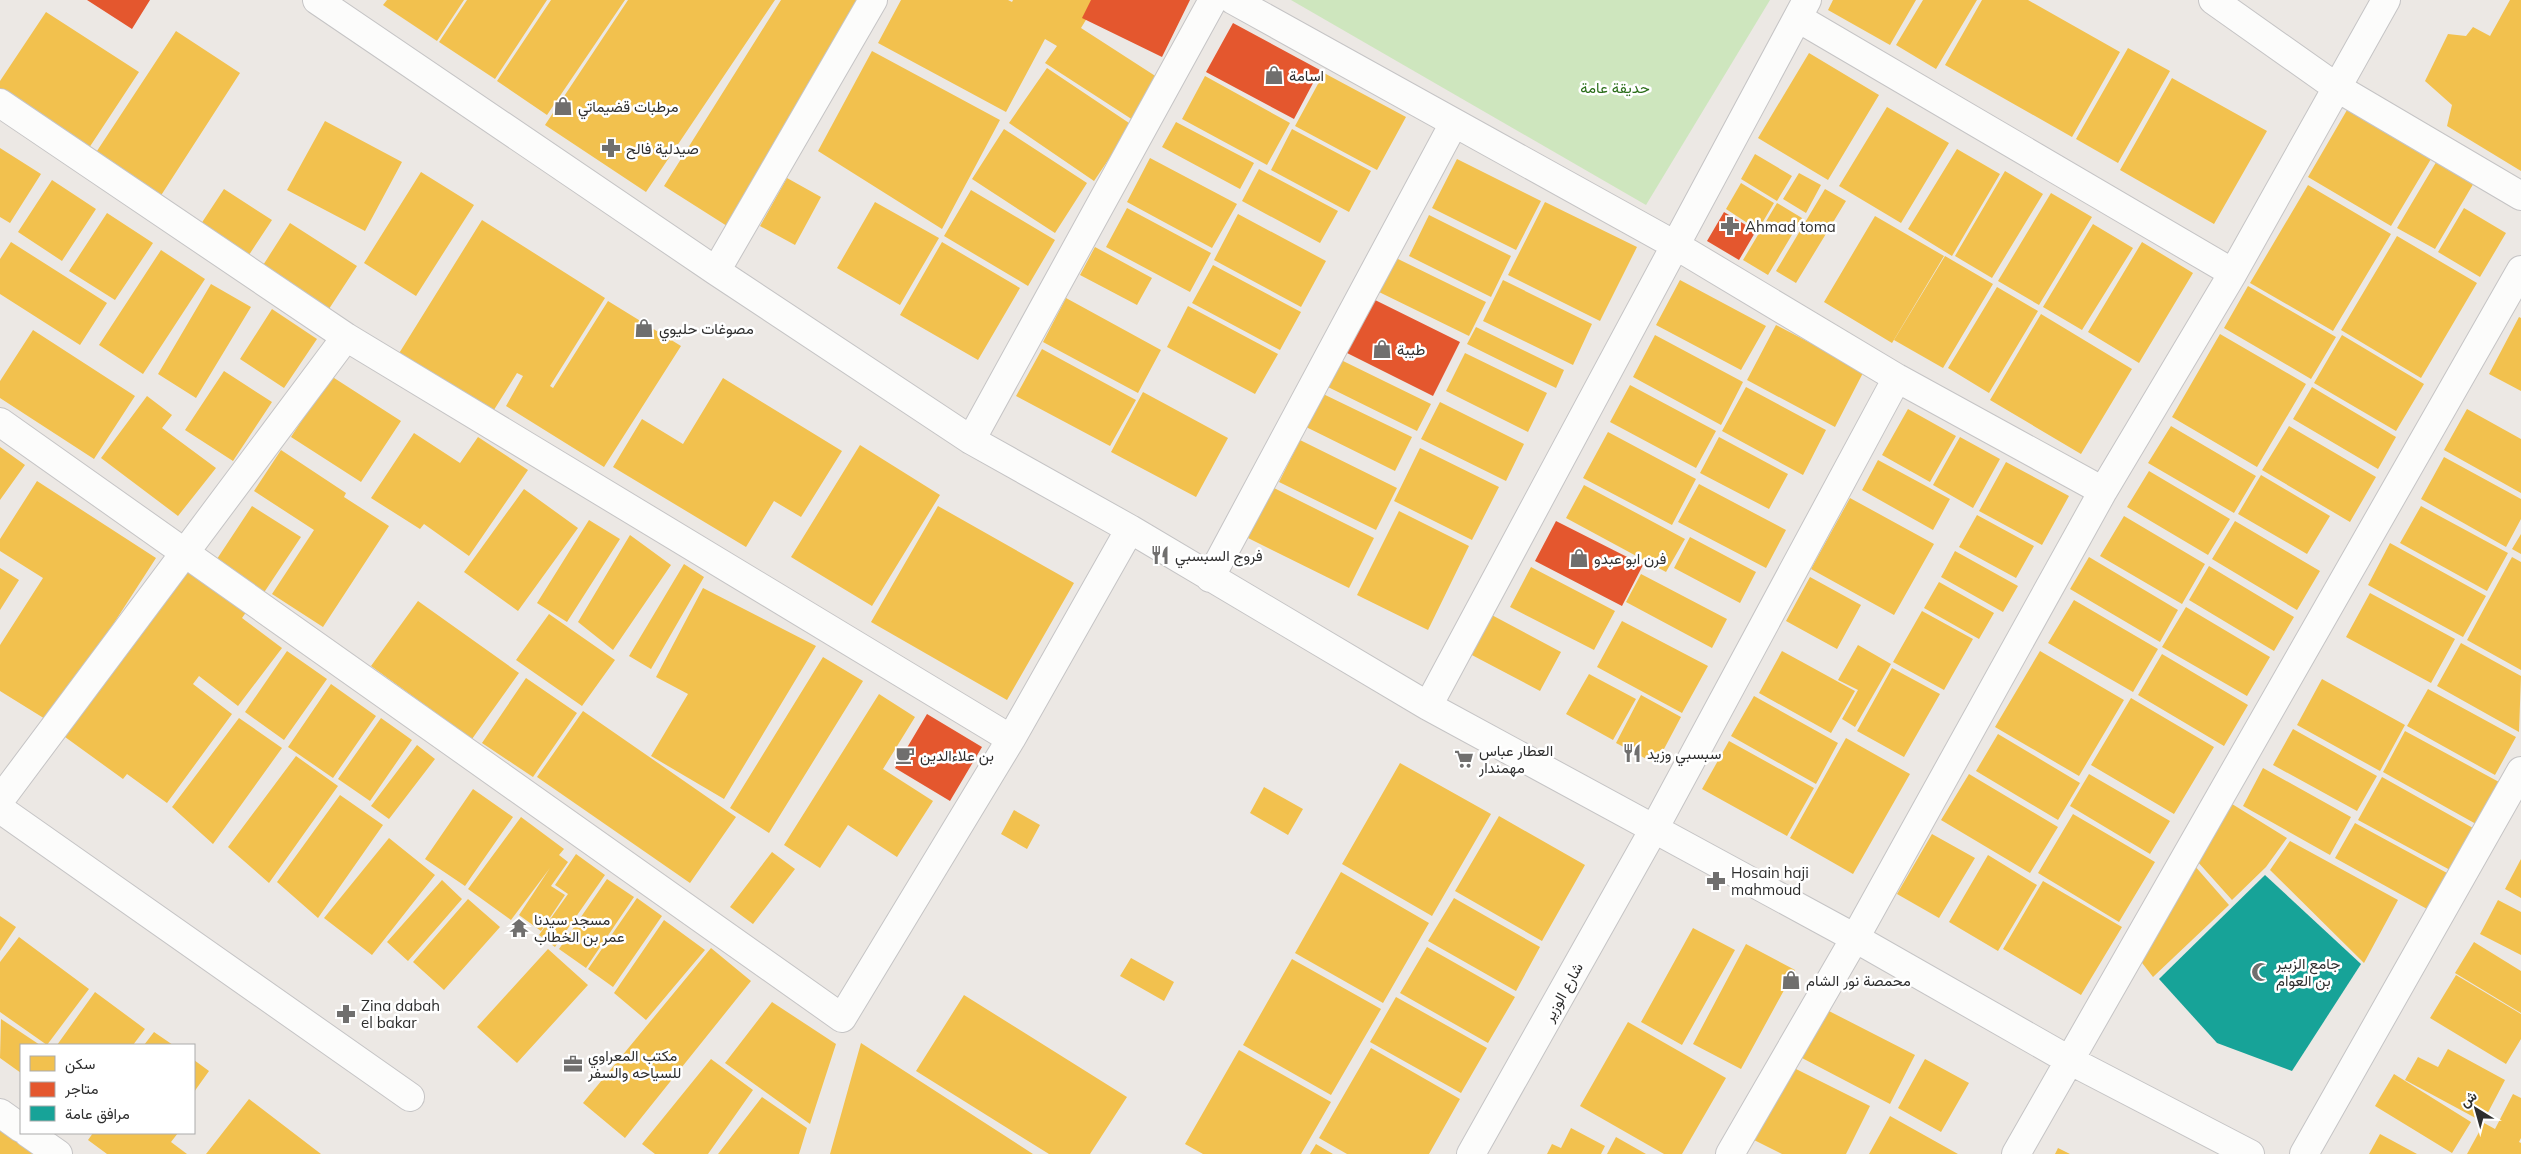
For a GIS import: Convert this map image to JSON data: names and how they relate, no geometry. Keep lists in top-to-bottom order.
{
  "streets": {
    "street": ["شارع الوزير"]
  },
  "parks": ["حديقة عامة"],
  "places": {
    "shop": [
      "اسامة",
      "مرطبات قضيماتي",
      "مصوغات حليوي",
      "طيبة",
      "فرن ابو عبدو",
      "محمصة نور الشام"
    ],
    "pharmacy": [
      "صيدلية فالح",
      "Ahmad toma",
      "Hosain haji mahmoud",
      "Zina dabah el bakar"
    ],
    "restaurant": ["فروج السبسبي", "سبسبي وزيد"],
    "cafe": ["بن علاءالدين"],
    "supermarket": ["العطار عباس مهمندار"],
    "temple": ["مسجد سيدنا عمر بن الخطاب"],
    "mosque": ["جامع الزبير بن العوام"],
    "office": ["مكتب المعراوي للسياحه والسفر"]
  },
  "legend": ["سكن", "متاجر", "مرافق عامة"],
  "north": "top left"
}
